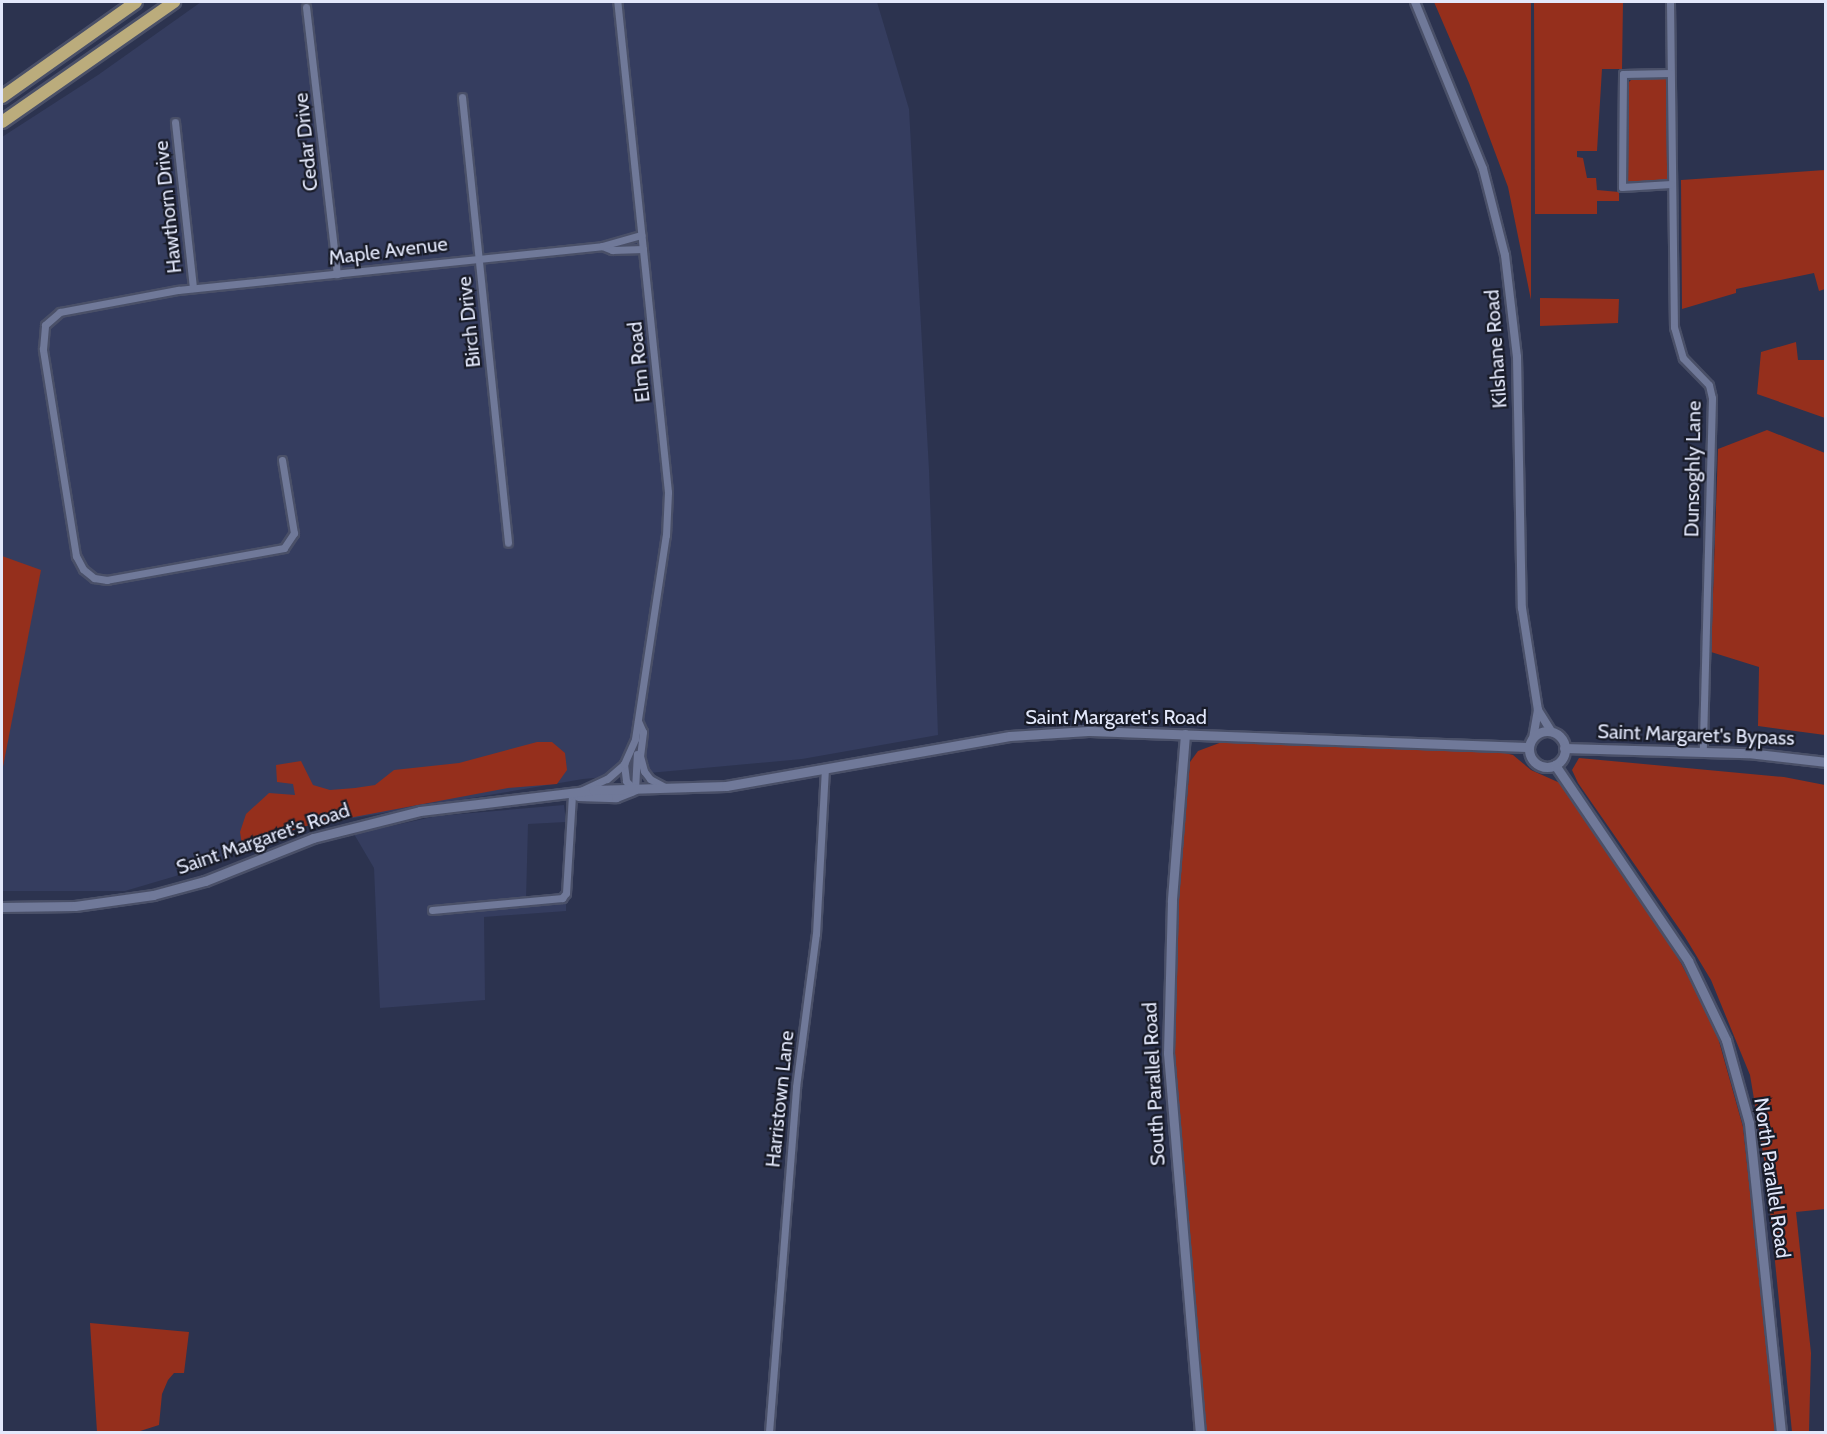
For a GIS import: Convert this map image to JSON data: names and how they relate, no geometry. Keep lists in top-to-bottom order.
{
  "streets": {
    "main road": [
      "Saint Margaret's Road",
      "Saint Margaret's Bypass",
      "South Parallel Road",
      "North Parallel Road"
    ],
    "street": [
      "Cedar Drive",
      "Hawthorn Drive",
      "Maple Avenue",
      "Birch Drive",
      "Kilshane Road",
      "Elm Road",
      "Dunsoghly Lane",
      "Harristown Lane"
    ]
  },
  "crossings": [
    ["Cedar Drive", "Maple Avenue"],
    ["Hawthorn Drive", "Maple Avenue"],
    ["Maple Avenue", "Birch Drive"],
    ["Maple Avenue", "Elm Road"],
    ["Kilshane Road", "Saint Margaret's Road"],
    ["Kilshane Road", "Saint Margaret's Bypass"],
    ["Kilshane Road", "North Parallel Road"],
    ["Elm Road", "Saint Margaret's Road"],
    ["Dunsoghly Lane", "Saint Margaret's Bypass"],
    ["Saint Margaret's Road", "Saint Margaret's Bypass"],
    ["Saint Margaret's Road", "South Parallel Road"],
    ["Saint Margaret's Road", "Harristown Lane"],
    ["Saint Margaret's Road", "North Parallel Road"],
    ["Saint Margaret's Bypass", "North Parallel Road"]
  ]
}
